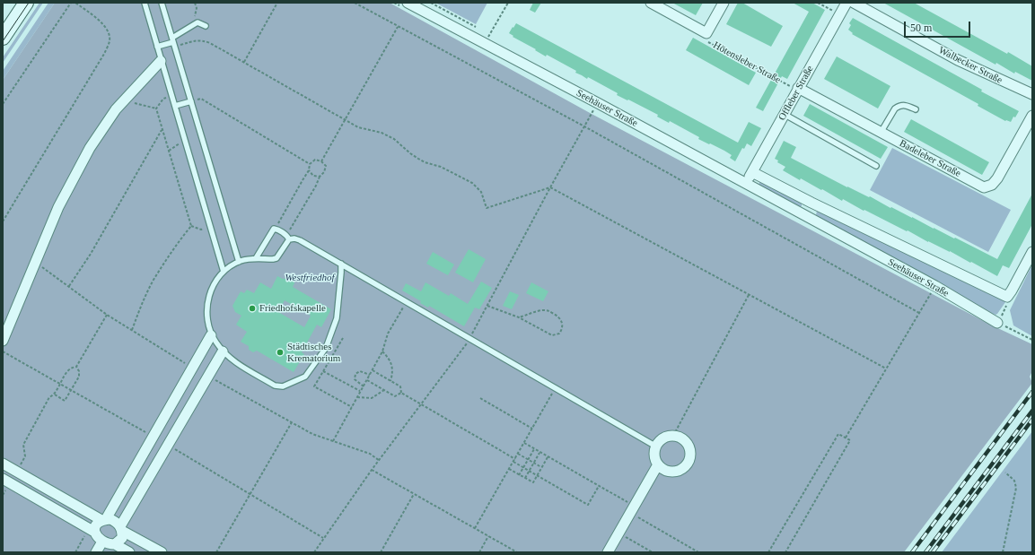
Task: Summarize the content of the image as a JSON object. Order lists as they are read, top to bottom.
{
  "streets": {
    "street": [
      "Hötensleber Straße",
      "Walbecker Straße",
      "Offleber Straße",
      "Seehäuser Straße",
      "Badeleber Straße"
    ]
  },
  "crossings": [
    ["Hötensleber Straße", "Offleber Straße"],
    ["Hötensleber Straße", "Badeleber Straße"],
    ["Offleber Straße", "Seehäuser Straße"],
    ["Offleber Straße", "Badeleber Straße"]
  ],
  "parks": ["Westfriedhof"],
  "places": ["Friedhofskapelle", "Städtisches Krematorium"],
  "scale_bar": "50 m"
}
